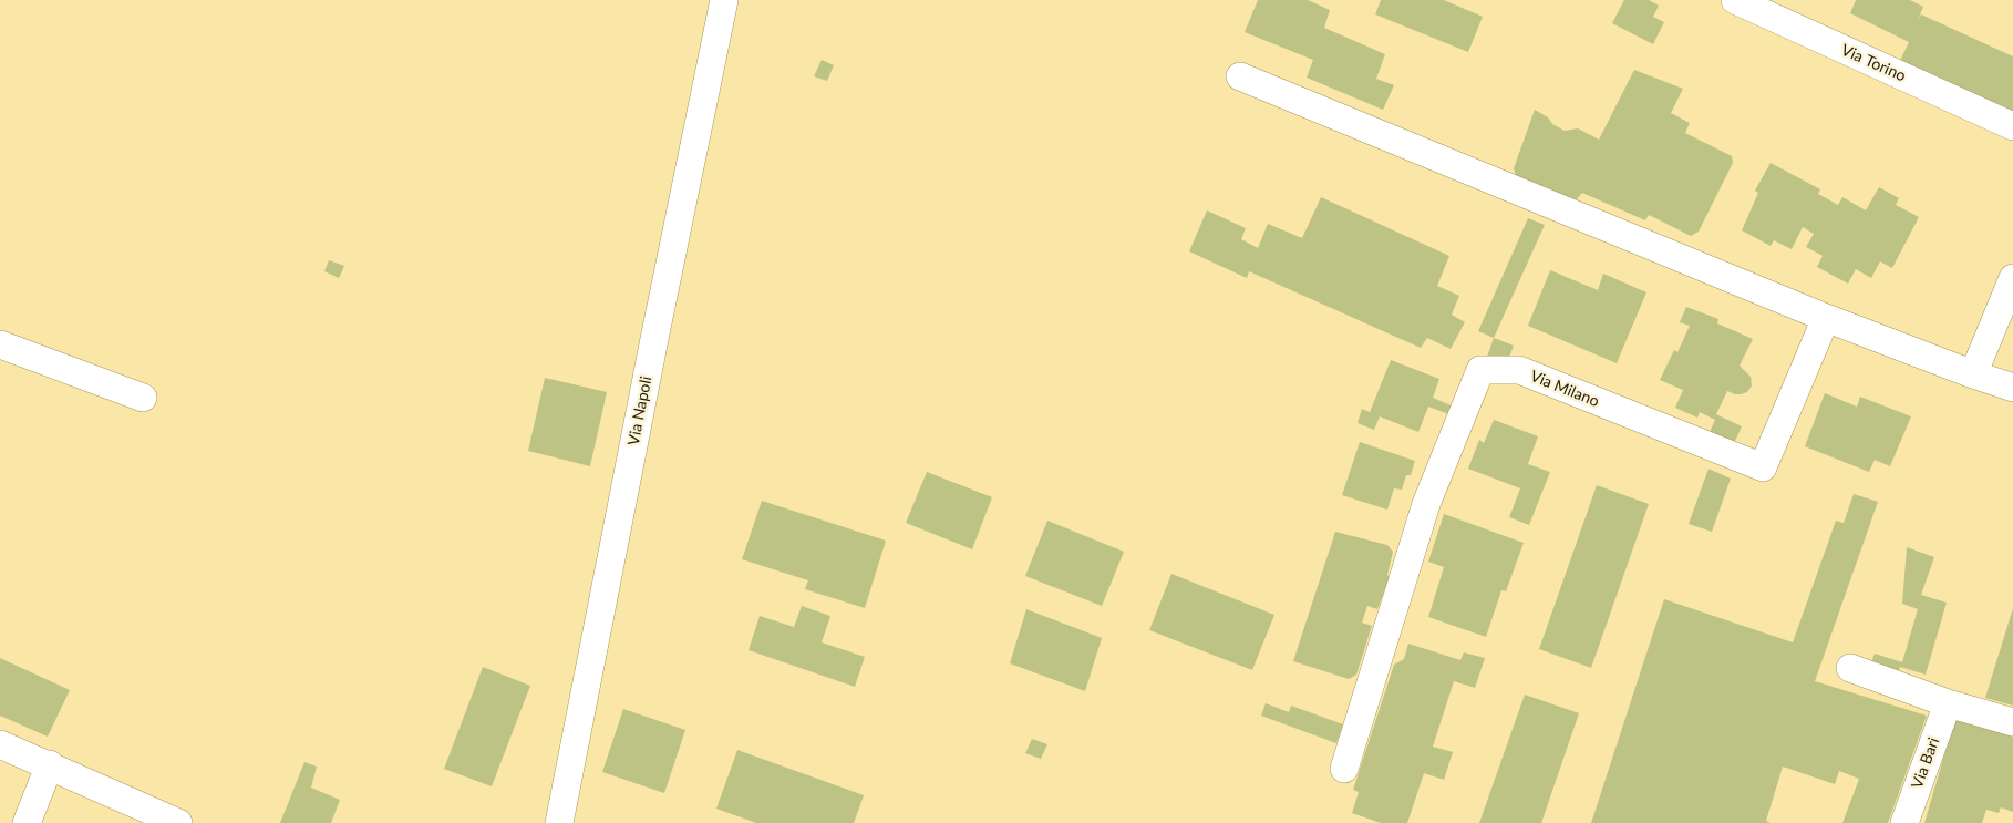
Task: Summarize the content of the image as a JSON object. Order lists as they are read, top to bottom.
{
  "streets": {
    "street": [
      "Via Torino",
      "Via Milano",
      "Via Napoli",
      "Via Bari"
    ]
  }
}
